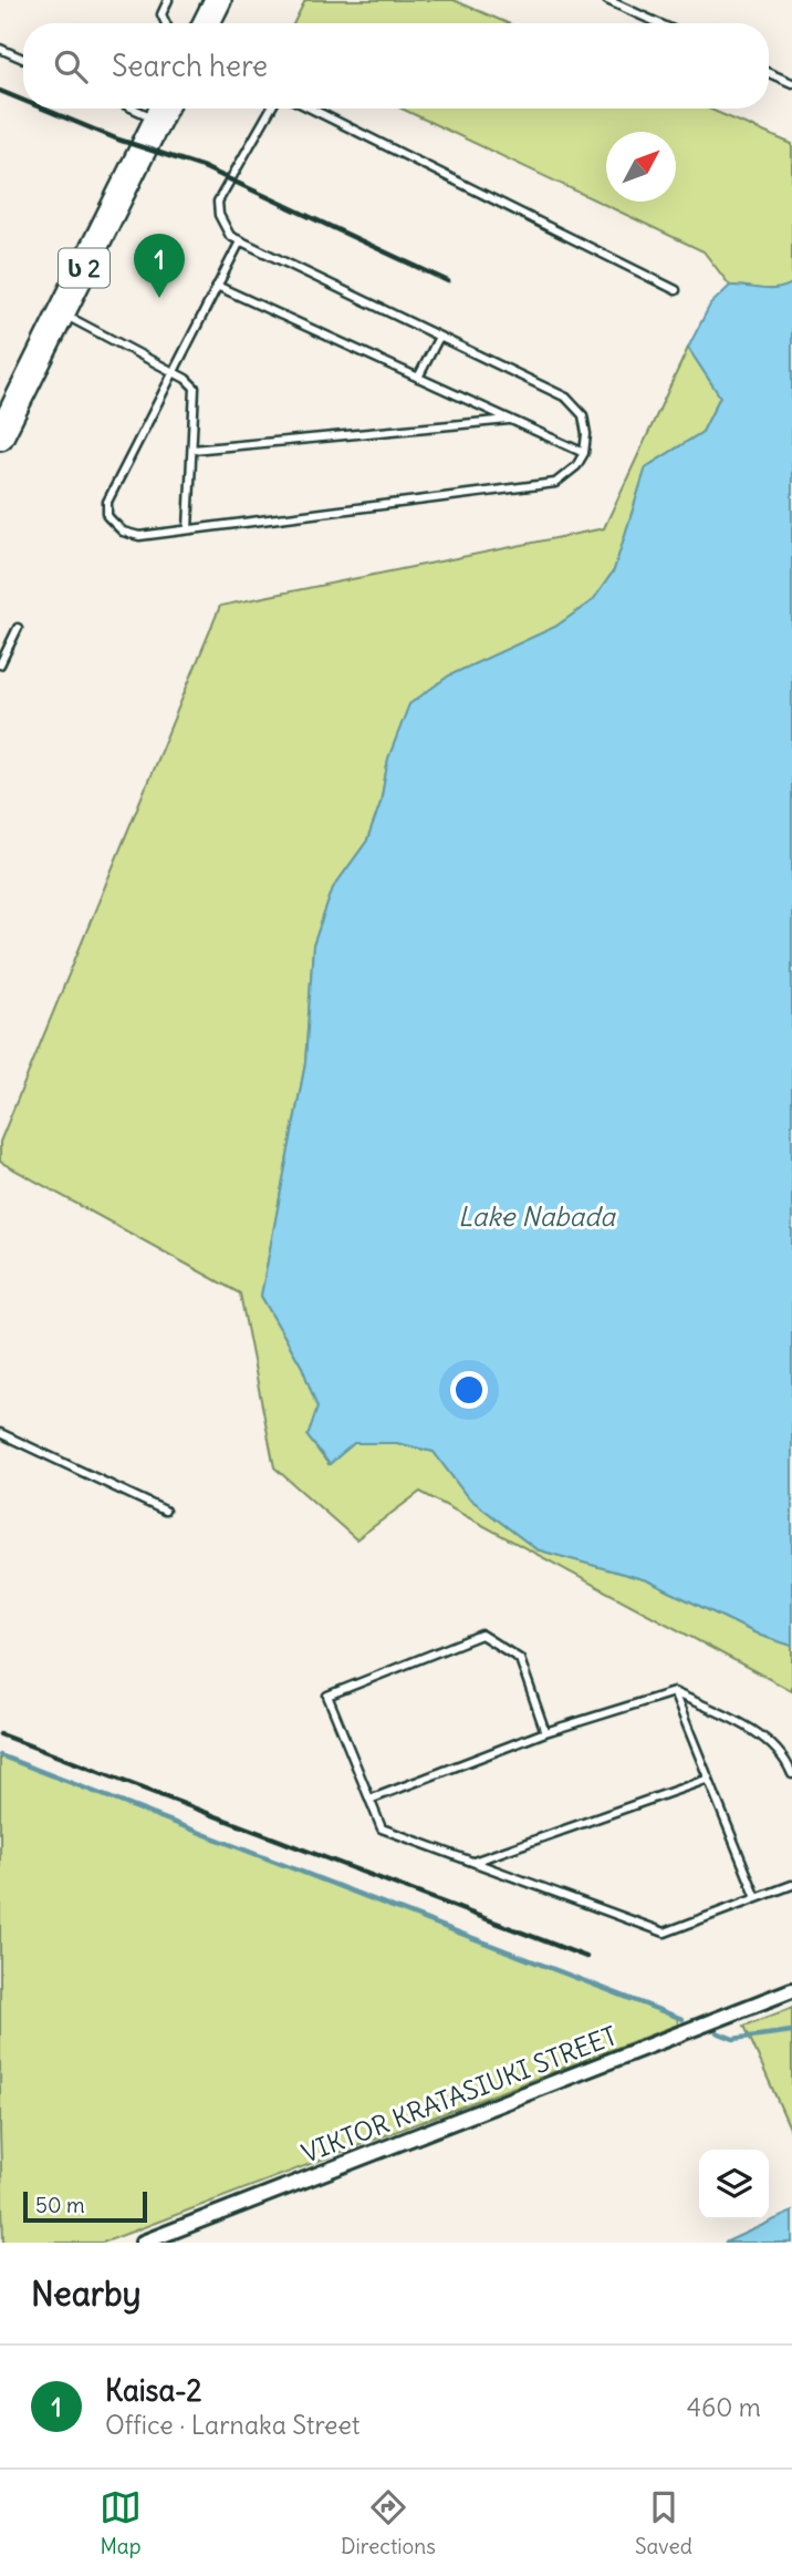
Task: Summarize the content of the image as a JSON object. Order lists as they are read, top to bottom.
{
  "streets": {
    "highway": ["ს 2"],
    "street": ["VIKTOR KRATASIUKI STREET"]
  },
  "water": ["Lake Nabada"],
  "scale_bar": "50 m",
  "north": "top right",
  "page": {
    "search": "Search here",
    "pins": "1",
    "scale": "50 m",
    "heading": "Nearby",
    "list": [
      {
        "mark": "1",
        "name": "Kaisa-2",
        "note": "Office · Larnaka Street",
        "value": "460 m"
      }
    ],
    "nav": ["Map", "Directions", "Saved"]
  }
}
